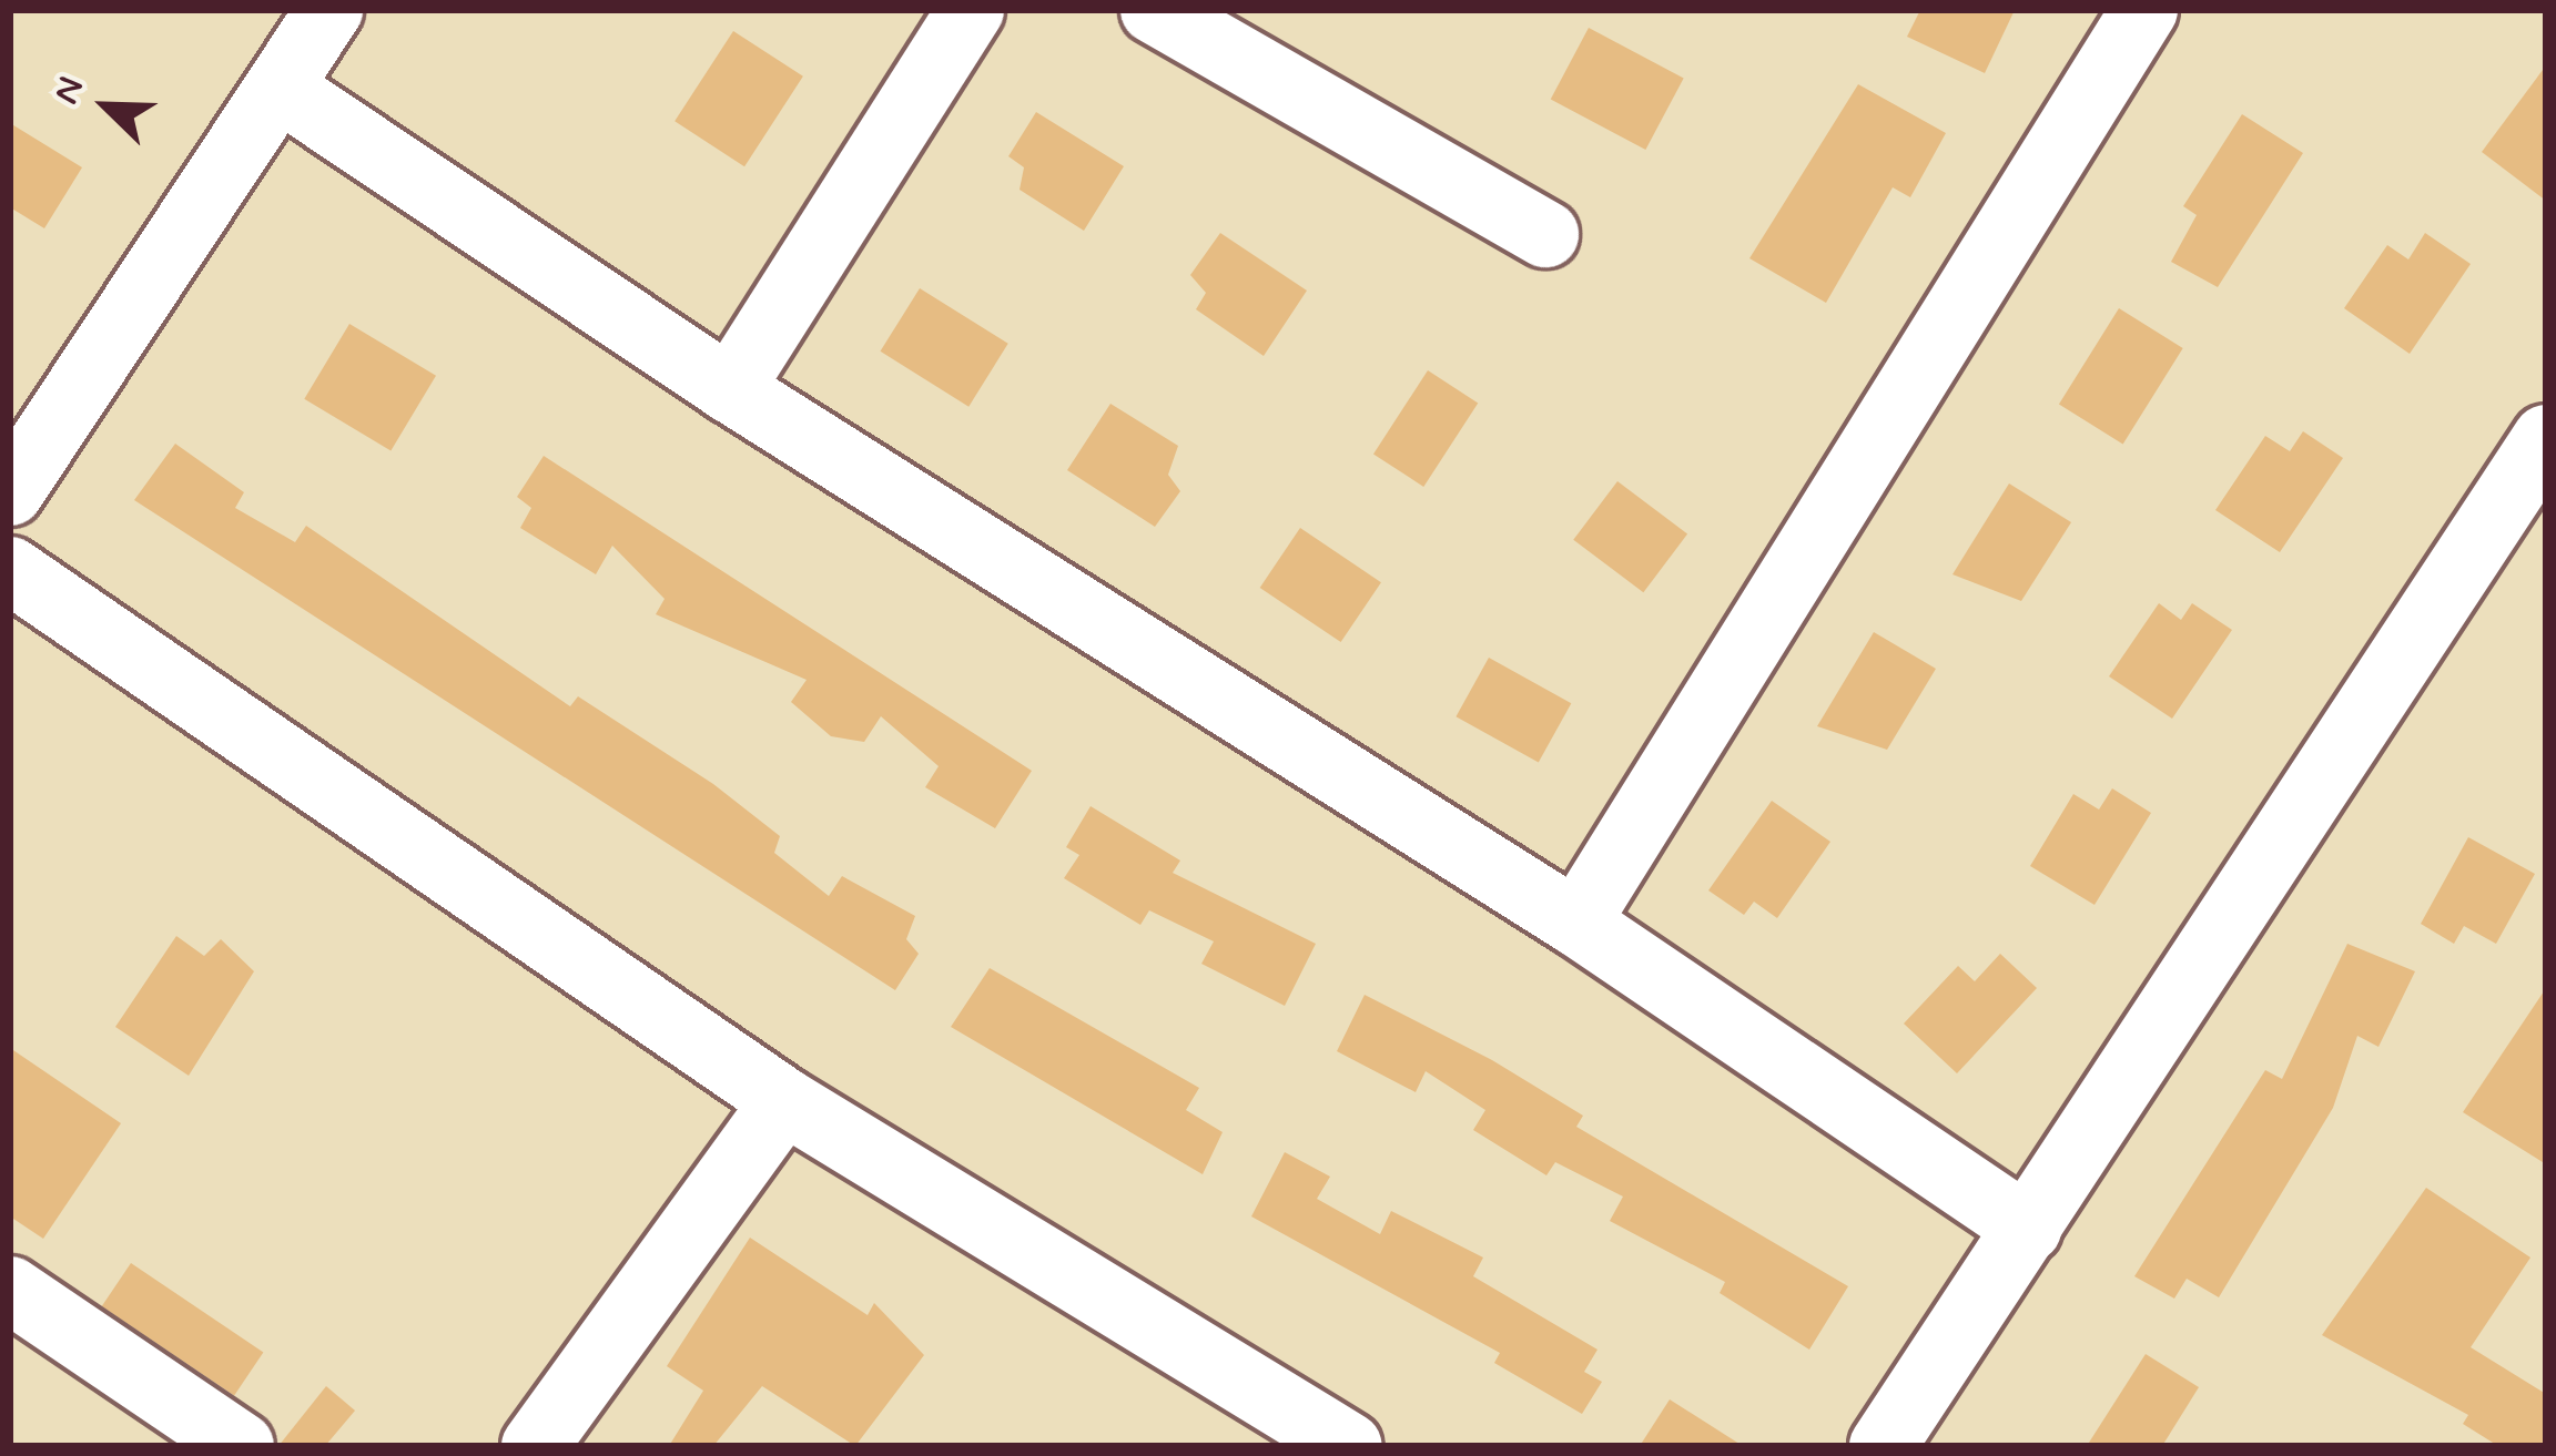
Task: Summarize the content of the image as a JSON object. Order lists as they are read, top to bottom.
{
  "north": "top left"
}
